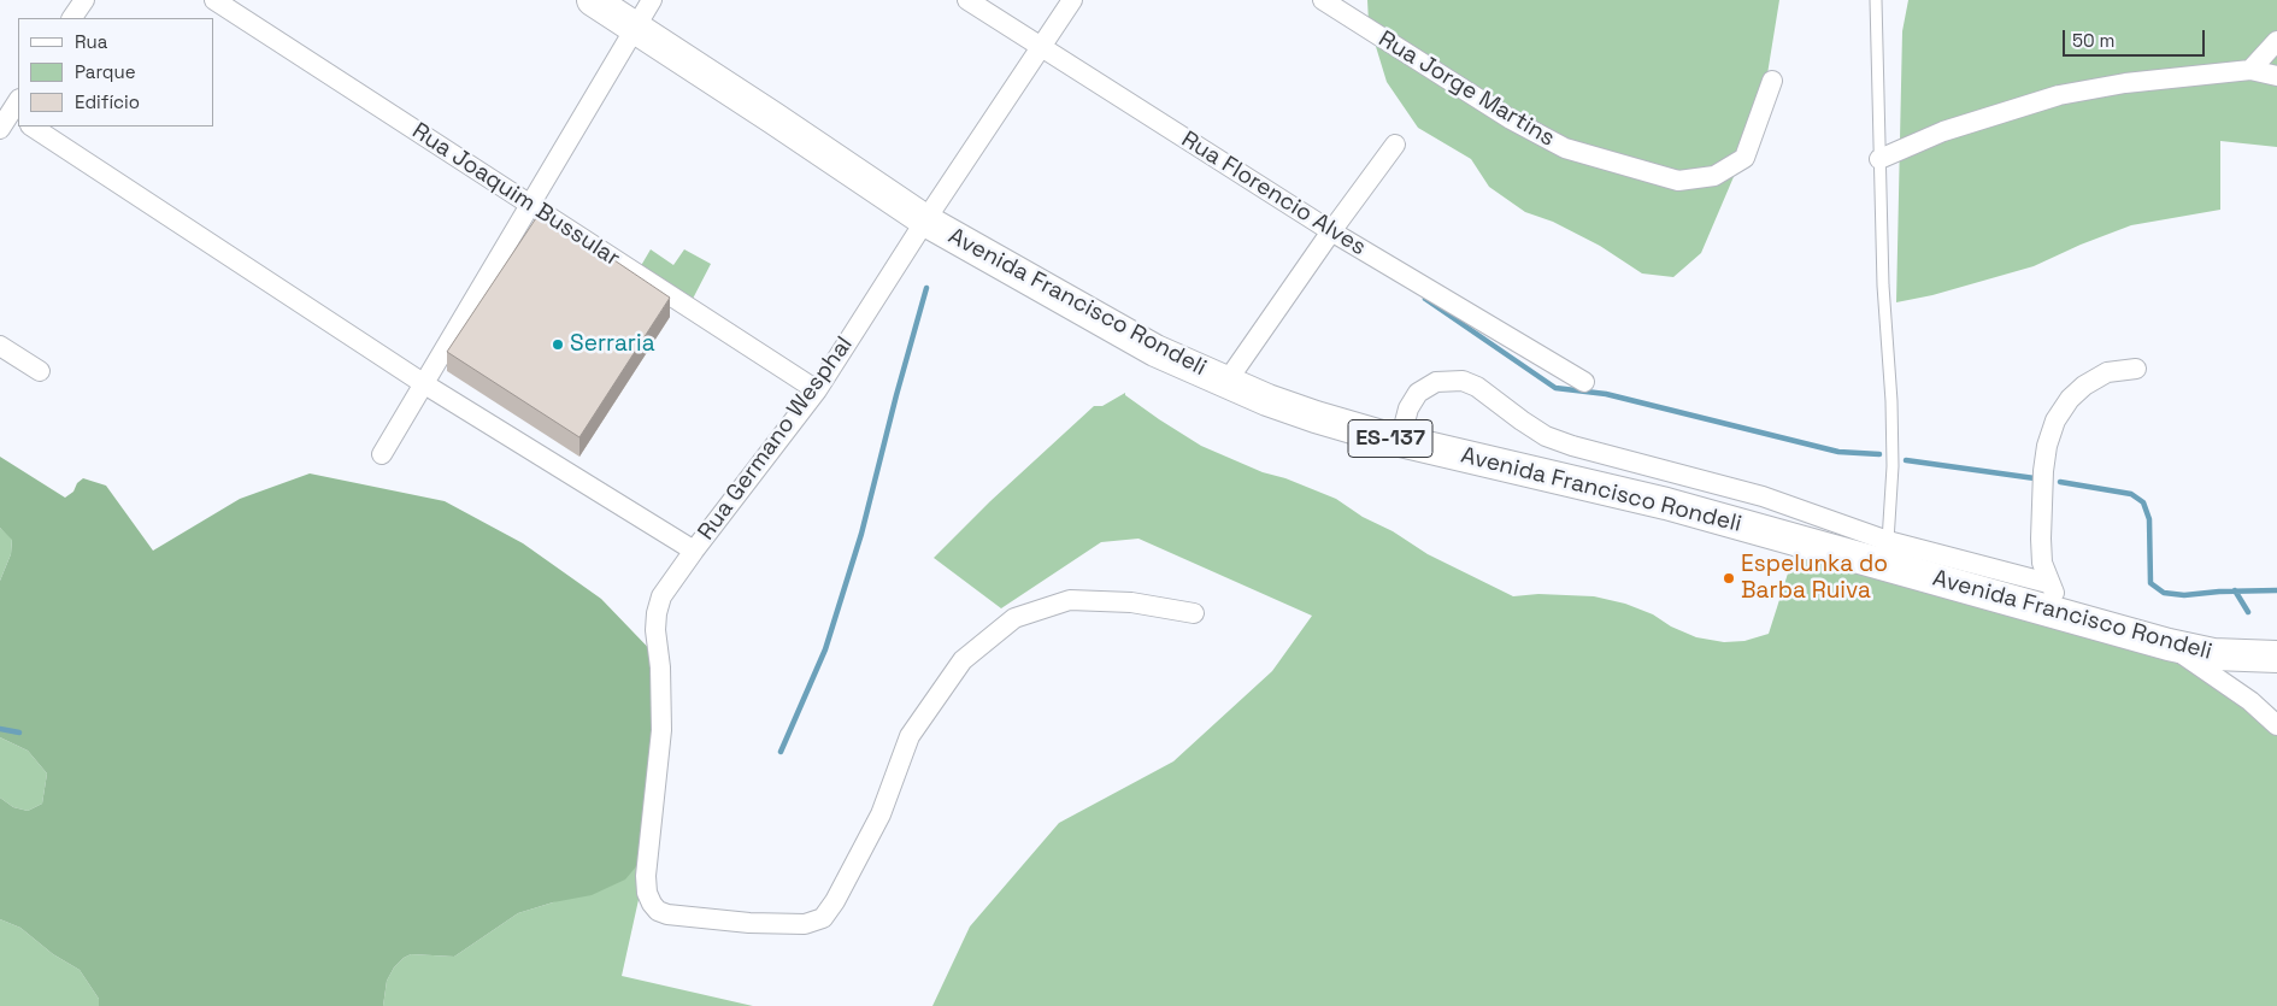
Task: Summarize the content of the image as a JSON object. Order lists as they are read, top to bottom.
{
  "streets": {
    "main road": ["Avenida Francisco Rondeli", "ES-137"],
    "street": [
      "Rua Jorge Martins",
      "Rua Florencio Alves",
      "Rua Joaquim Bussular",
      "Rua Germano Wesphal"
    ]
  },
  "crossings": [
    ["Rua Florencio Alves", "Rua Germano Wesphal"],
    ["Rua Joaquim Bussular", "Rua Germano Wesphal"],
    ["Avenida Francisco Rondeli", "Rua Germano Wesphal"]
  ],
  "places": ["Serraria", "Espelunka do Barba Ruiva"],
  "legend": ["Rua", "Parque", "Edifício"],
  "scale_bar": "50 m"
}
